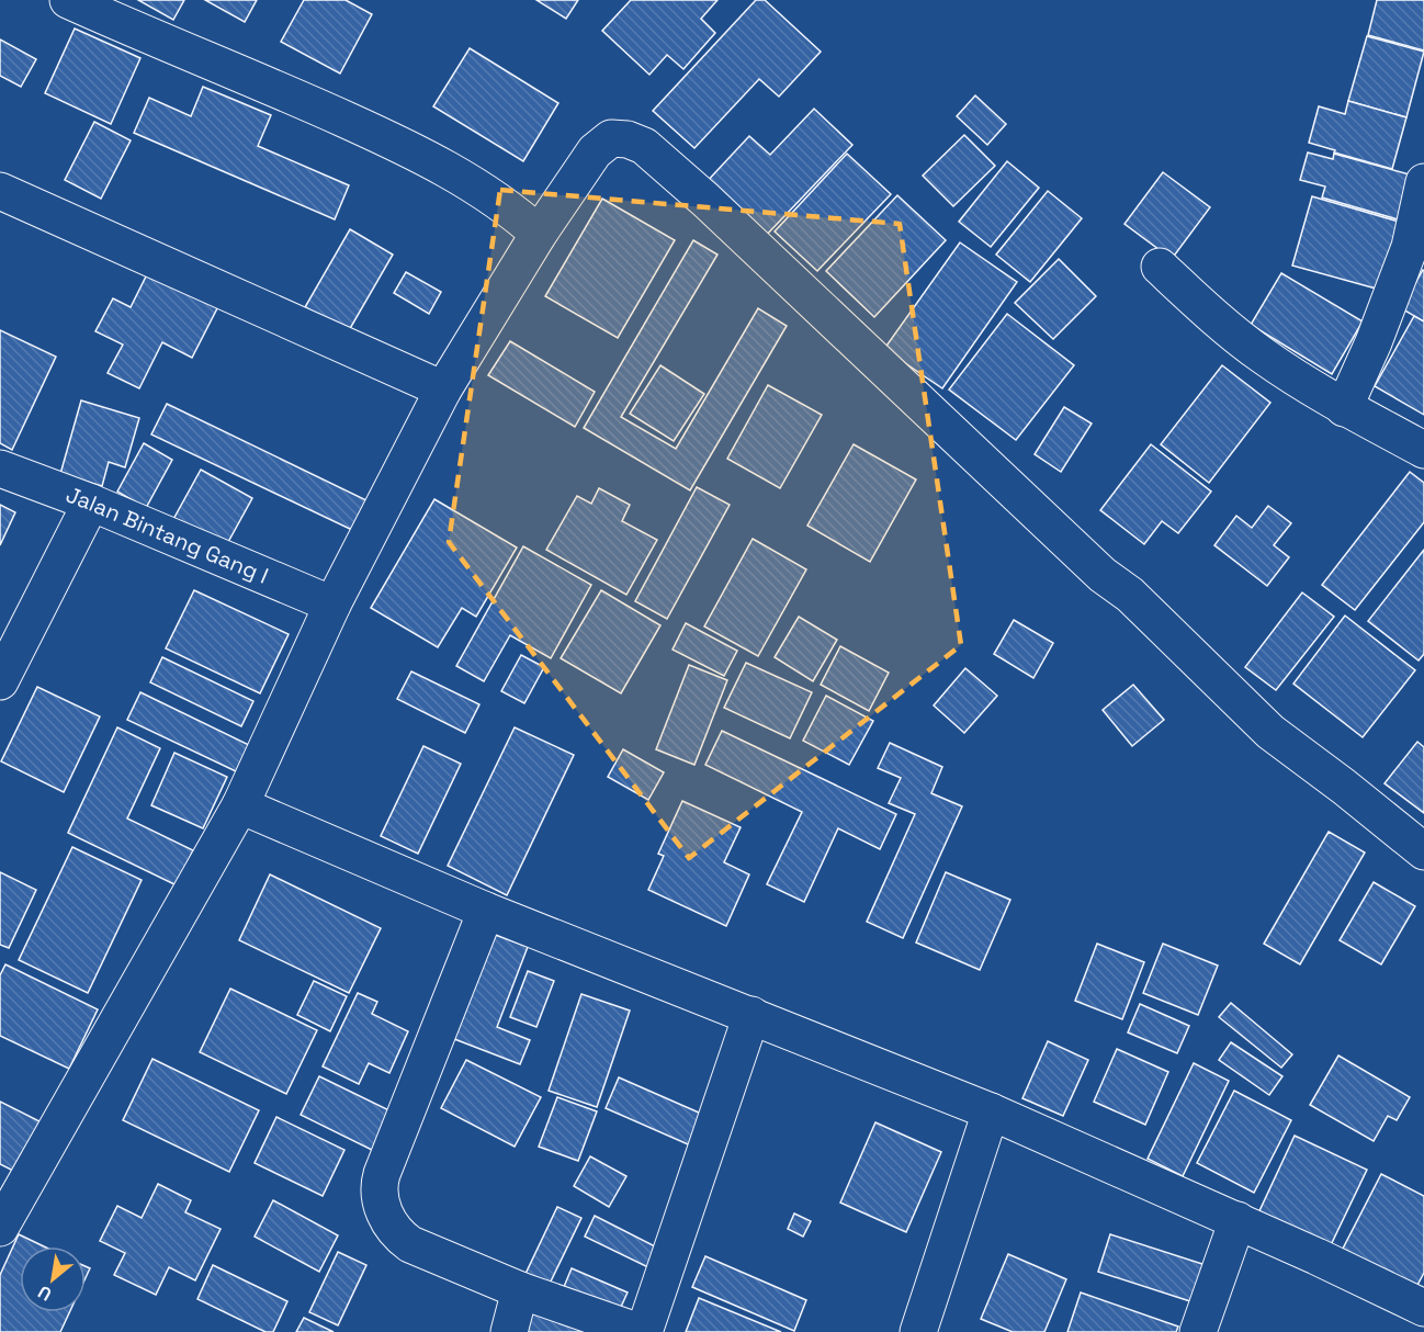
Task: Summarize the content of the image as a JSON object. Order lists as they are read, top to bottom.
{
  "streets": {
    "street": ["Jalan Bintang Gang I"]
  },
  "north": "bottom left"
}
